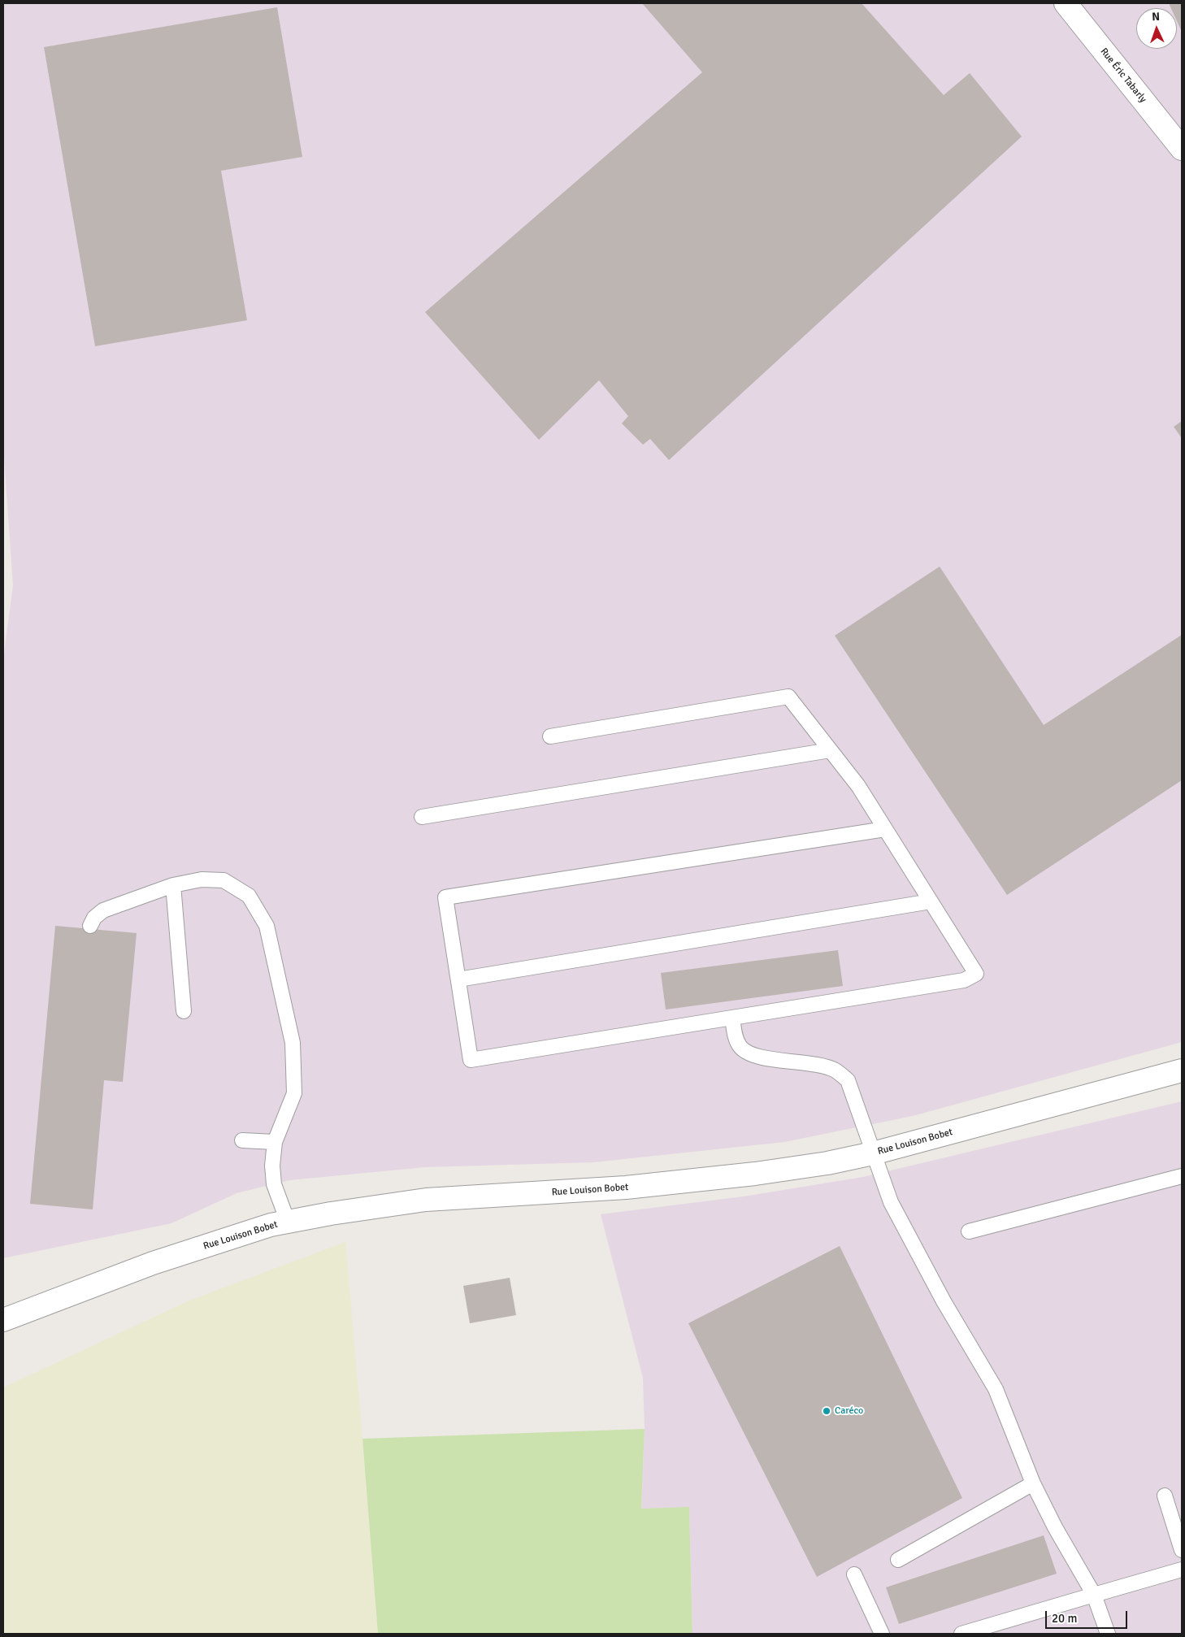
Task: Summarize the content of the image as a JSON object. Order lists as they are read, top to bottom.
{
  "streets": {
    "street": ["Rue Éric Tabarly", "Rue Louison Bobet"]
  },
  "places": ["Caréco"],
  "scale_bar": "20 m",
  "north": "top"
}
